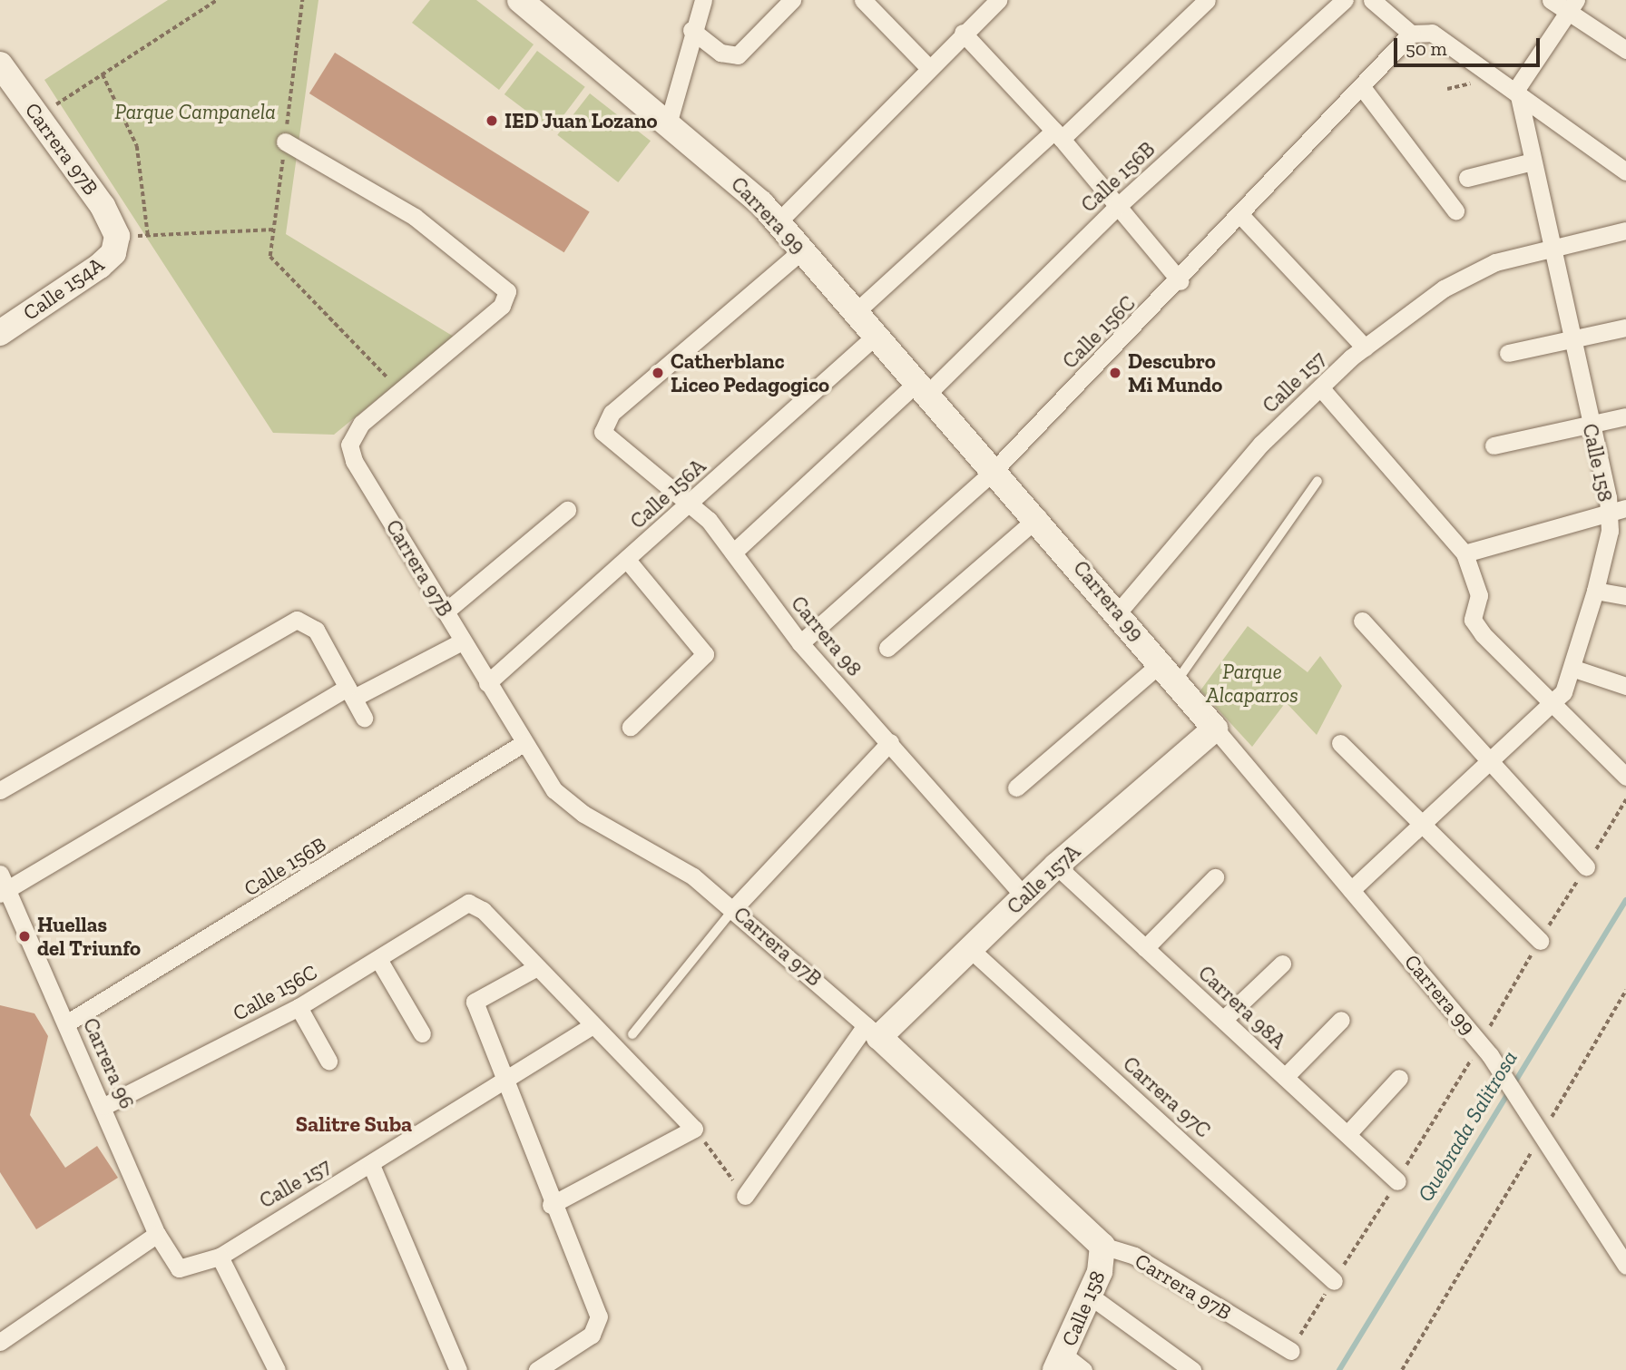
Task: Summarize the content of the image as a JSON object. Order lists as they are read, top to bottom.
{
  "streets": {
    "street": [
      "Carrera 97B",
      "Calle 156B",
      "Carrera 99",
      "Calle 154A",
      "Calle 156C",
      "Calle 157",
      "Calle 158",
      "Calle 156A",
      "Carrera 98",
      "Calle 157A",
      "Carrera 98A",
      "Carrera 96",
      "Carrera 97C"
    ]
  },
  "crossings": [
    ["Carrera 97B", "Calle 156B"],
    ["Carrera 97B", "Calle 154A"],
    ["Carrera 97B", "Calle 158"],
    ["Carrera 97B", "Calle 156A"],
    ["Carrera 97B", "Calle 157A"],
    ["Calle 156B", "Carrera 99"],
    ["Calle 156B", "Carrera 98"],
    ["Calle 156B", "Carrera 96"],
    ["Carrera 99", "Calle 156C"],
    ["Carrera 99", "Calle 157"],
    ["Carrera 99", "Calle 158"],
    ["Carrera 99", "Calle 156A"],
    ["Carrera 99", "Carrera 98"],
    ["Carrera 99", "Calle 157A"],
    ["Calle 156C", "Carrera 98"],
    ["Calle 156C", "Carrera 96"],
    ["Calle 157", "Calle 158"],
    ["Calle 157", "Carrera 96"],
    ["Calle 156A", "Carrera 98"],
    ["Carrera 98", "Calle 157A"],
    ["Calle 157A", "Carrera 98A"],
    ["Calle 157A", "Carrera 97C"]
  ],
  "districts": ["Salitre Suba"],
  "water": ["Quebrada Salitrosa"],
  "parks": ["Parque Campanela", "Parque Alcaparros"],
  "places": [
    "IED Juan Lozano",
    "Catherblanc Liceo Pedagogico",
    "Descubro Mi Mundo",
    "Huellas del Triunfo"
  ],
  "scale_bar": "50 m"
}
